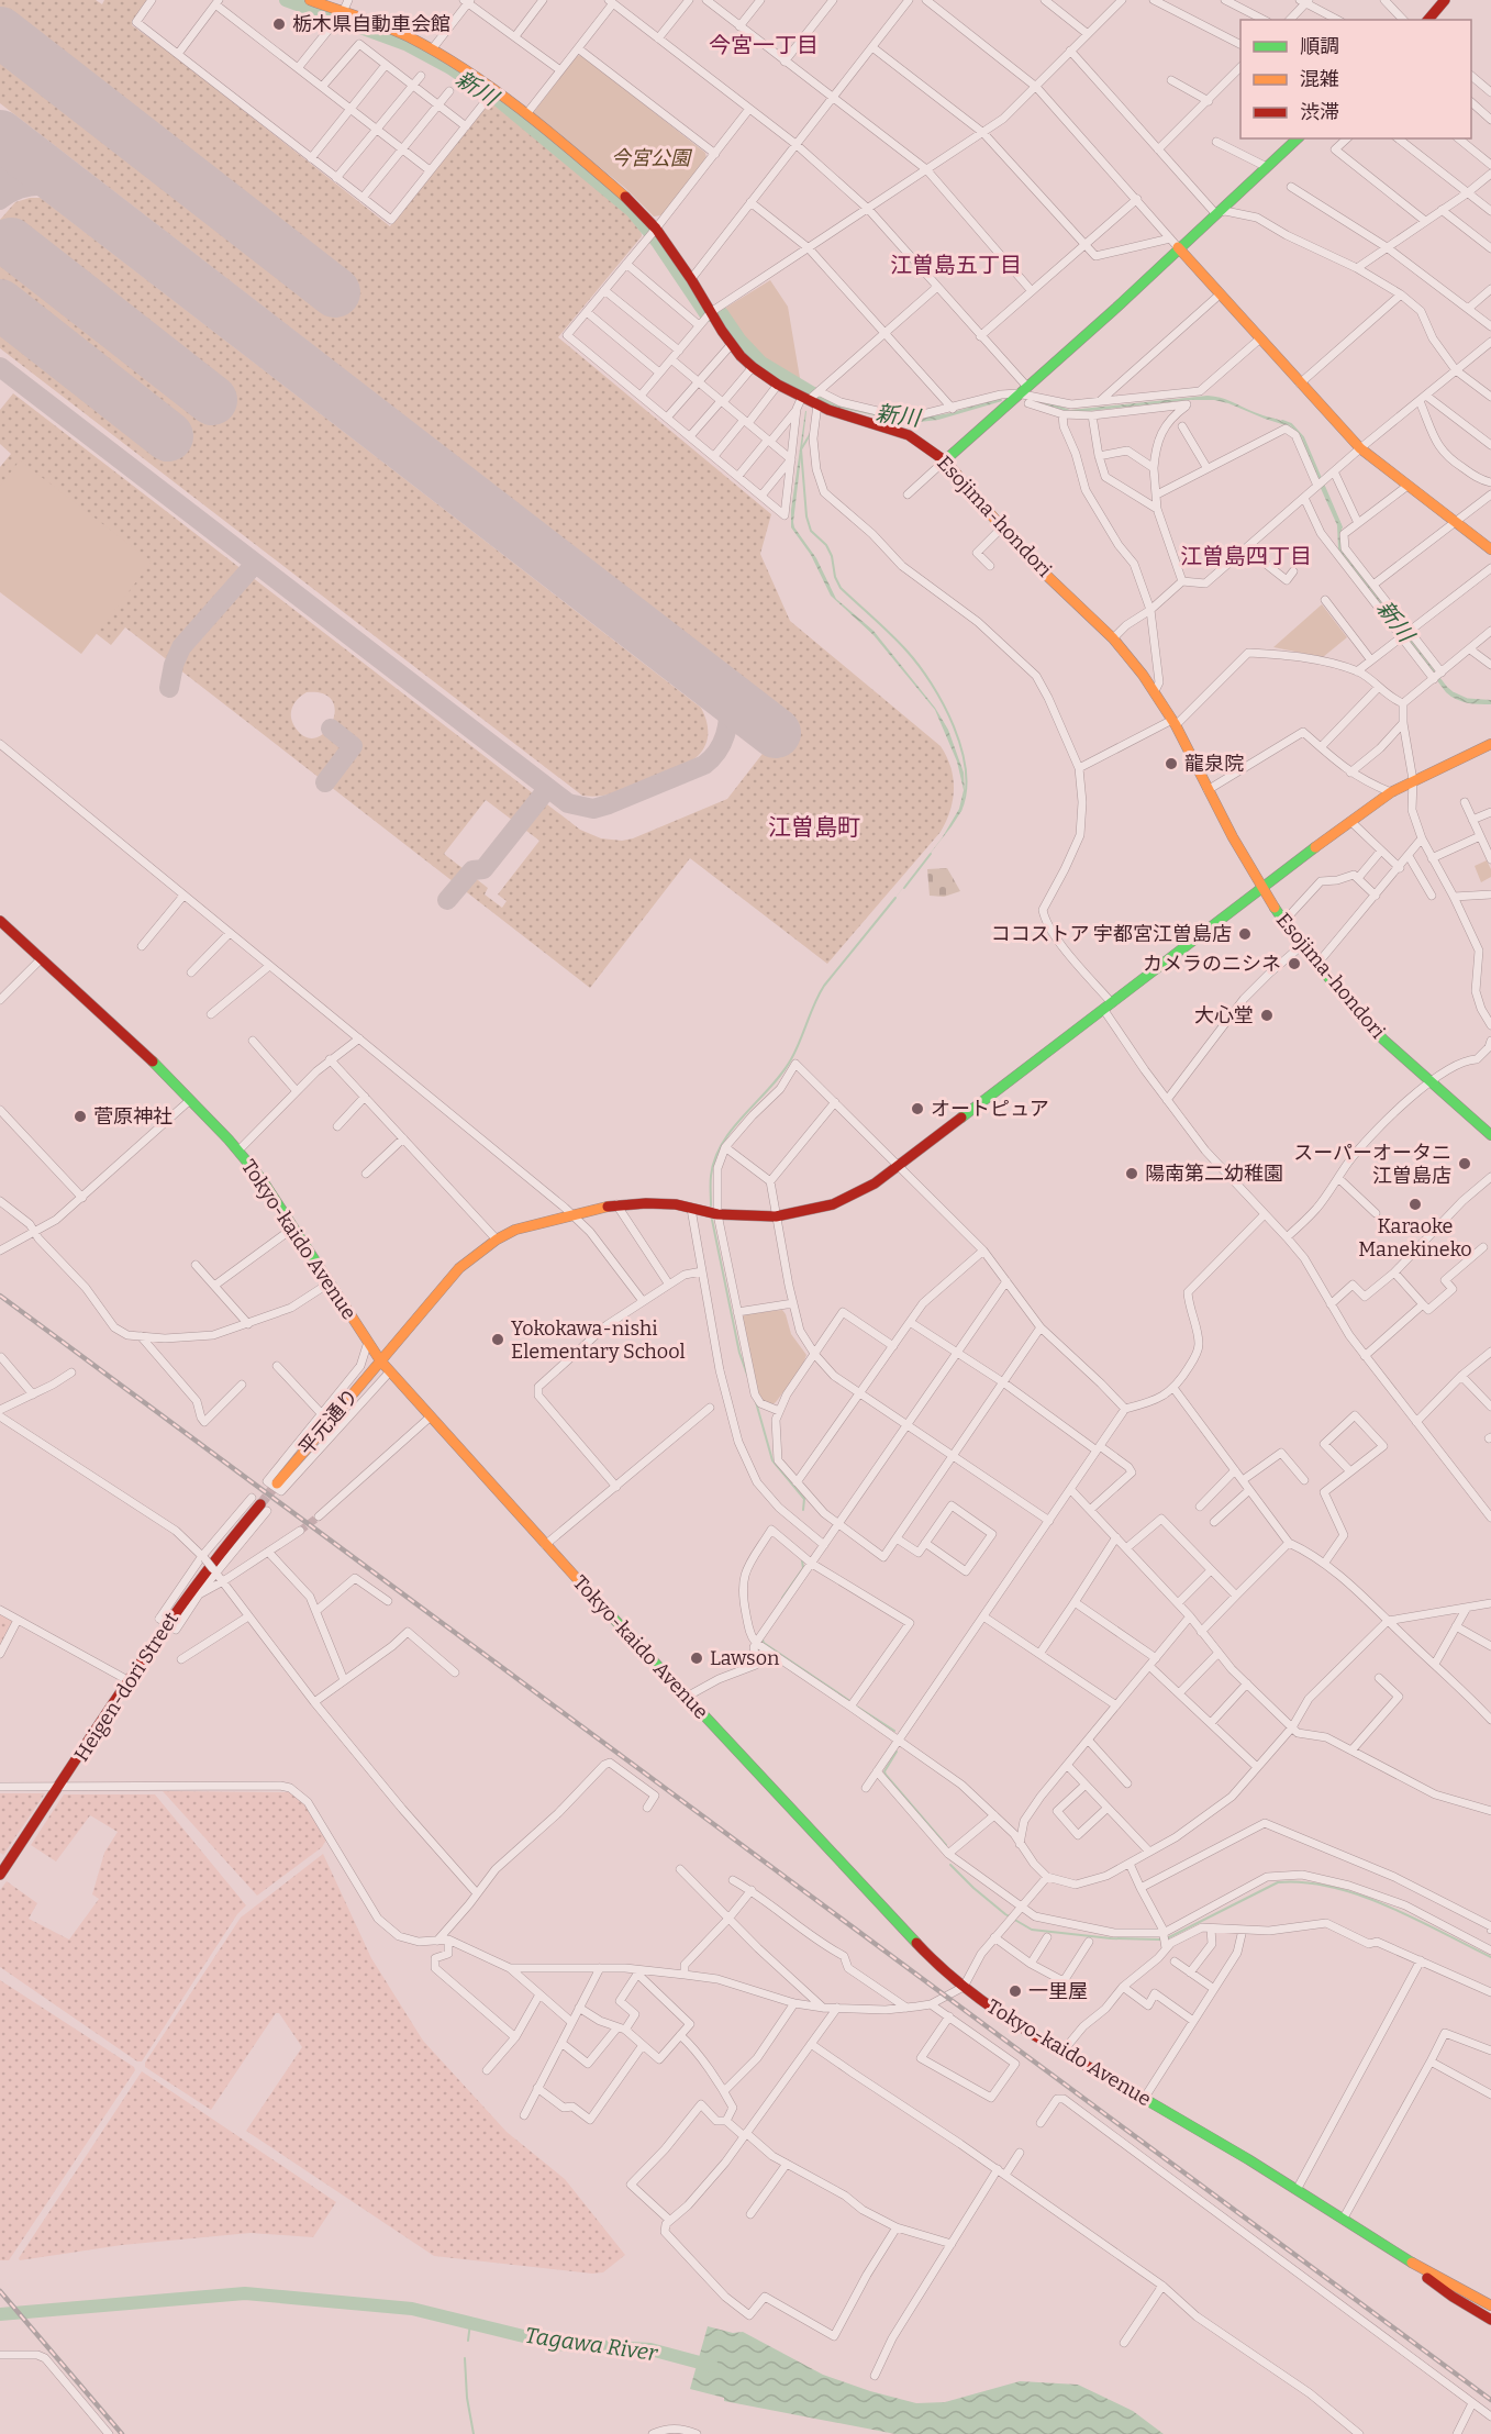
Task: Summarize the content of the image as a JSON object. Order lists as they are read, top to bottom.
{
  "streets": {
    "main road": [
      "Esojima-hondori",
      "Tokyo-kaido Avenue",
      "平元通り",
      "Heigen-dori Street"
    ]
  },
  "crossings": [
    ["Esojima-hondori", "平元通り"],
    ["Tokyo-kaido Avenue", "平元通り"]
  ],
  "districts": [
    "今宮一丁目",
    "江曽島五丁目",
    "江曽島四丁目",
    "江曽島町"
  ],
  "water": ["新川", "Tagawa River"],
  "parks": ["今宮公園"],
  "places": [
    "栃木県自動車会館",
    "龍泉院",
    "ココストア 宇都宮江曽島店",
    "カメラのニシネ",
    "大心堂",
    "オートピュア",
    "菅原神社",
    "スーパーオータニ 江曽島店",
    "陽南第二幼稚園",
    "Karaoke Manekineko",
    "Yokokawa-nishi Elementary School",
    "Lawson",
    "一里屋"
  ],
  "legend": ["順調", "混雑", "渋滞"]
}
